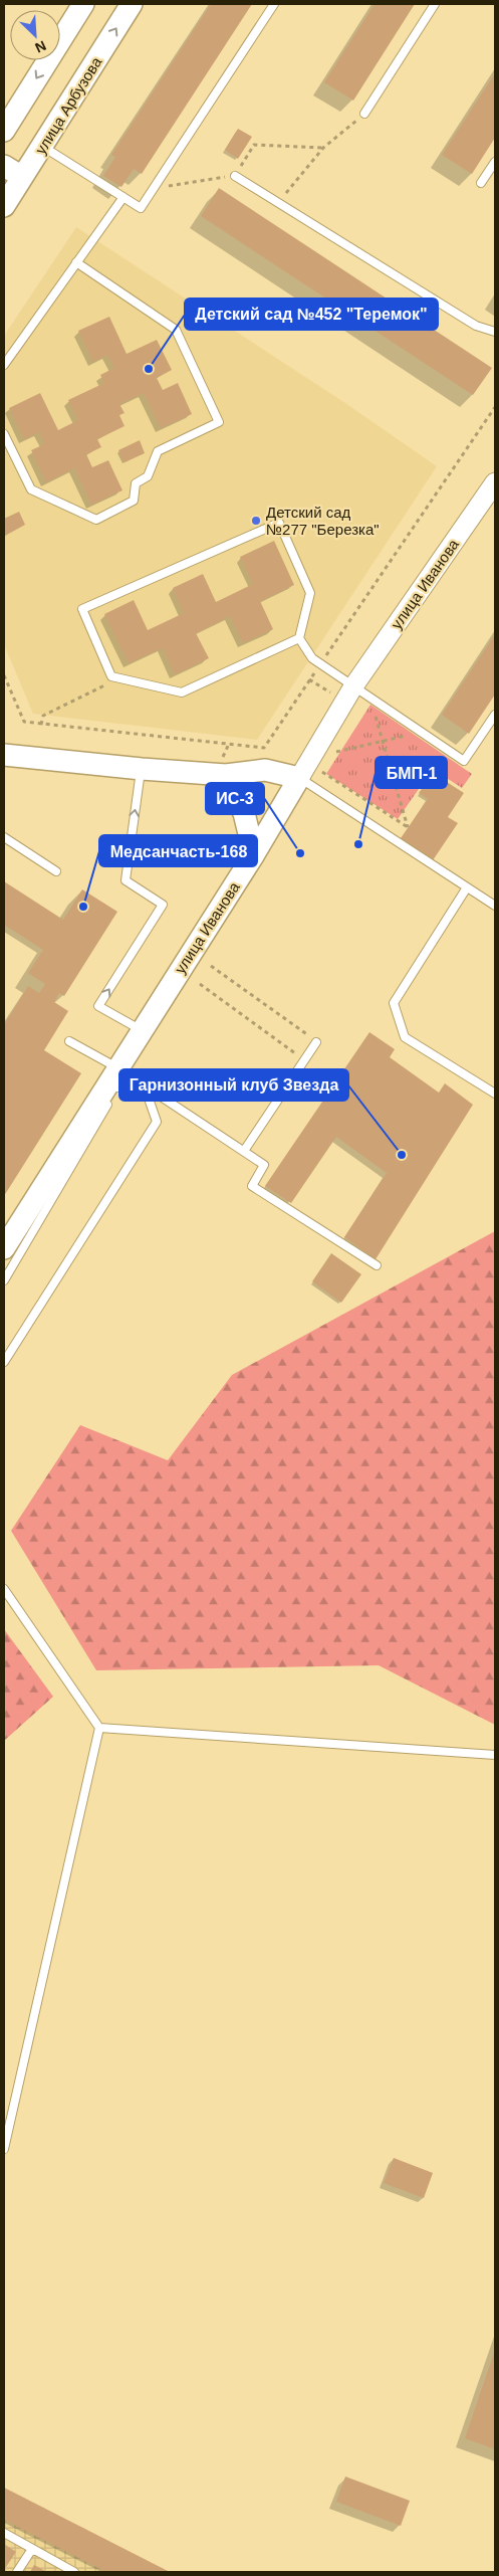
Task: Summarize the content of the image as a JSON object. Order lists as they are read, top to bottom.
{
  "streets": {
    "main road": ["улица Арбузова", "улица Иванова"]
  },
  "places": [
    "Детский сад №452 \"Теремок\"",
    "Детский сад №277 \"Березка\"",
    "БМП-1",
    "ИС-3",
    "Медсанчасть-168",
    "Гарнизонный клуб Звезда"
  ],
  "north": "bottom right"
}
